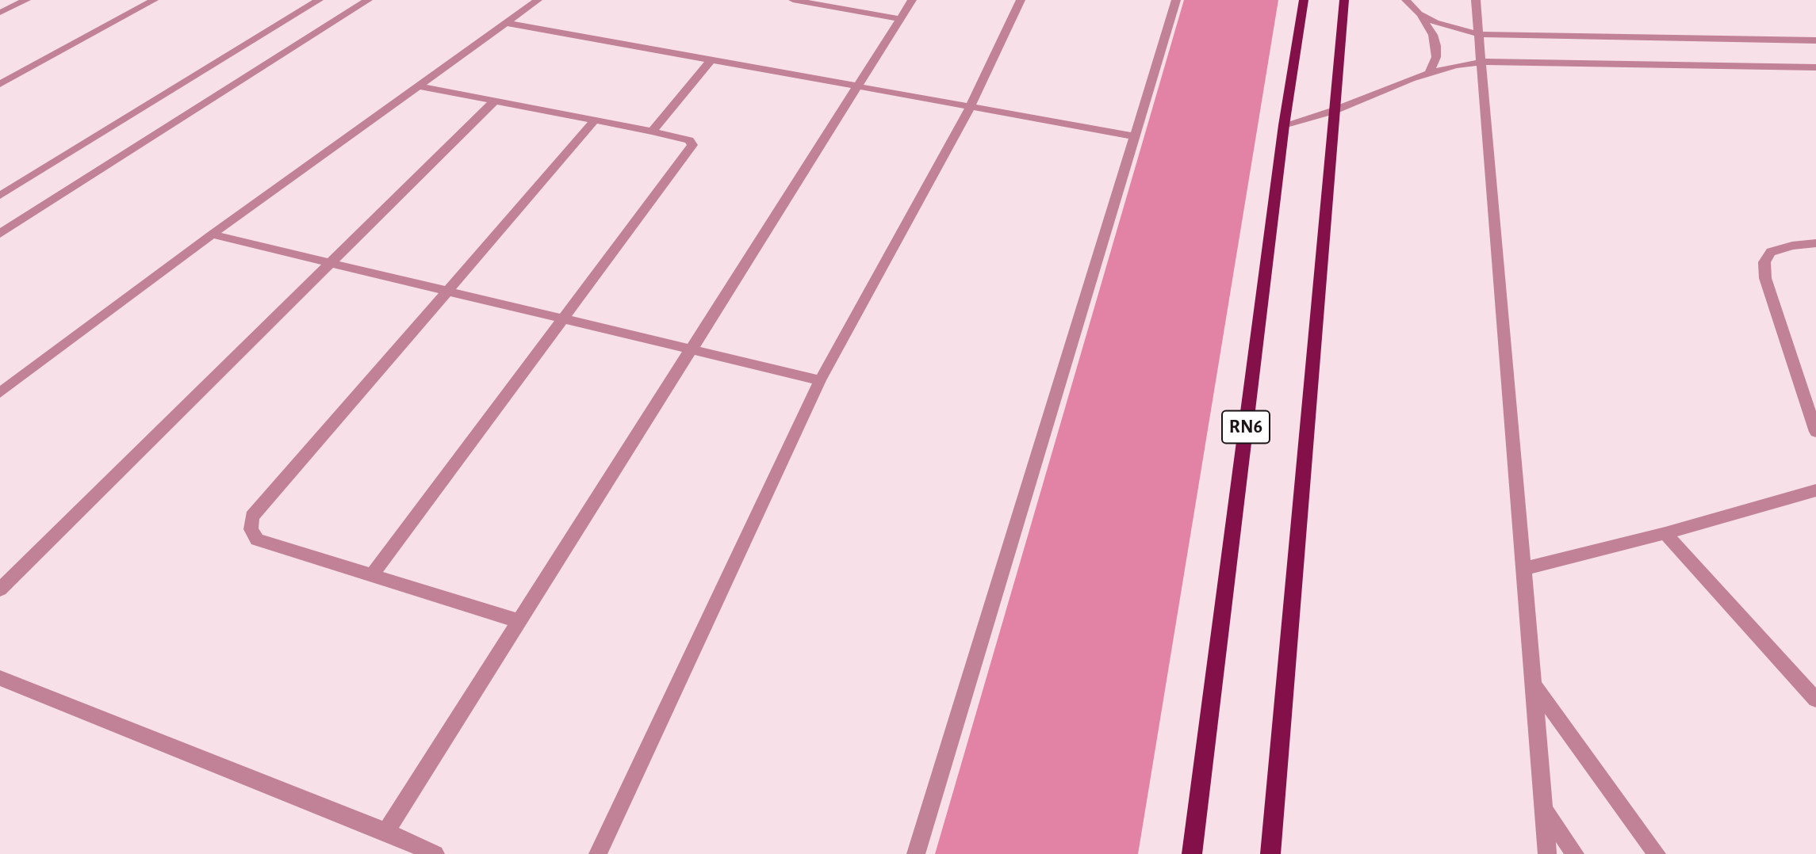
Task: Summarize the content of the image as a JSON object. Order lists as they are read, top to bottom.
{
  "streets": {
    "highway": ["RN6"]
  }
}
